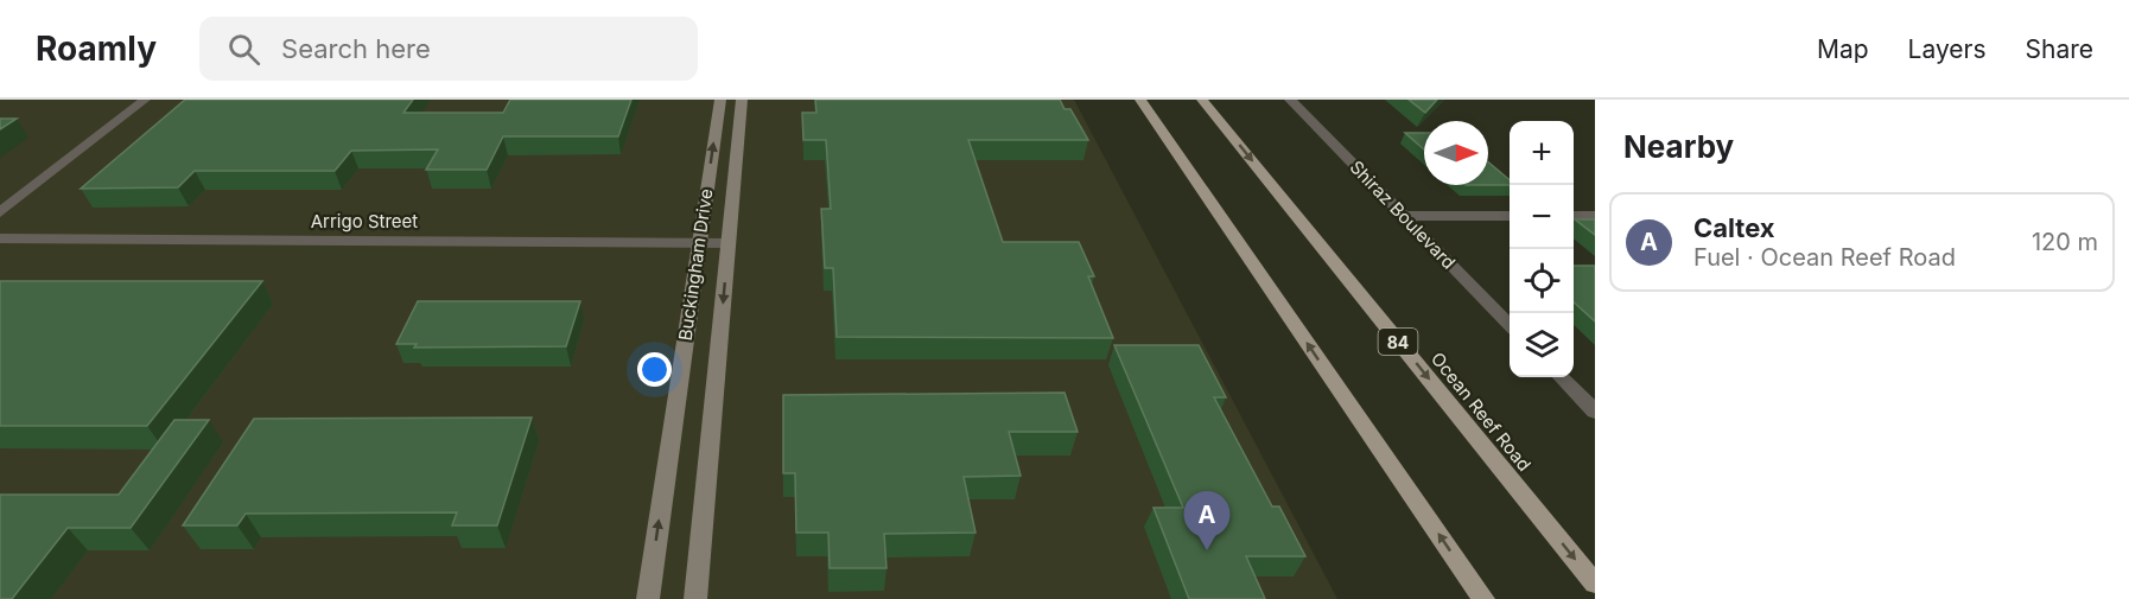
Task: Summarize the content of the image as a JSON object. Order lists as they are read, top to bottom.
{
  "streets": {
    "main road": ["84", "Ocean Reef Road"],
    "street": ["Shiraz Boulevard", "Arrigo Street", "Buckingham Drive"]
  },
  "crossings": [
    ["Arrigo Street", "Buckingham Drive"]
  ],
  "north": "right",
  "page": {
    "header": "Roamly",
    "search": "Search here",
    "nav": ["Map", "Layers", "Share"],
    "heading": "Nearby",
    "map_buttons": ["+", "−"],
    "list": [
      {
        "mark": "A",
        "name": "Caltex",
        "note": "Fuel · Ocean Reef Road",
        "value": "120 m"
      }
    ],
    "pins": "A"
  }
}
